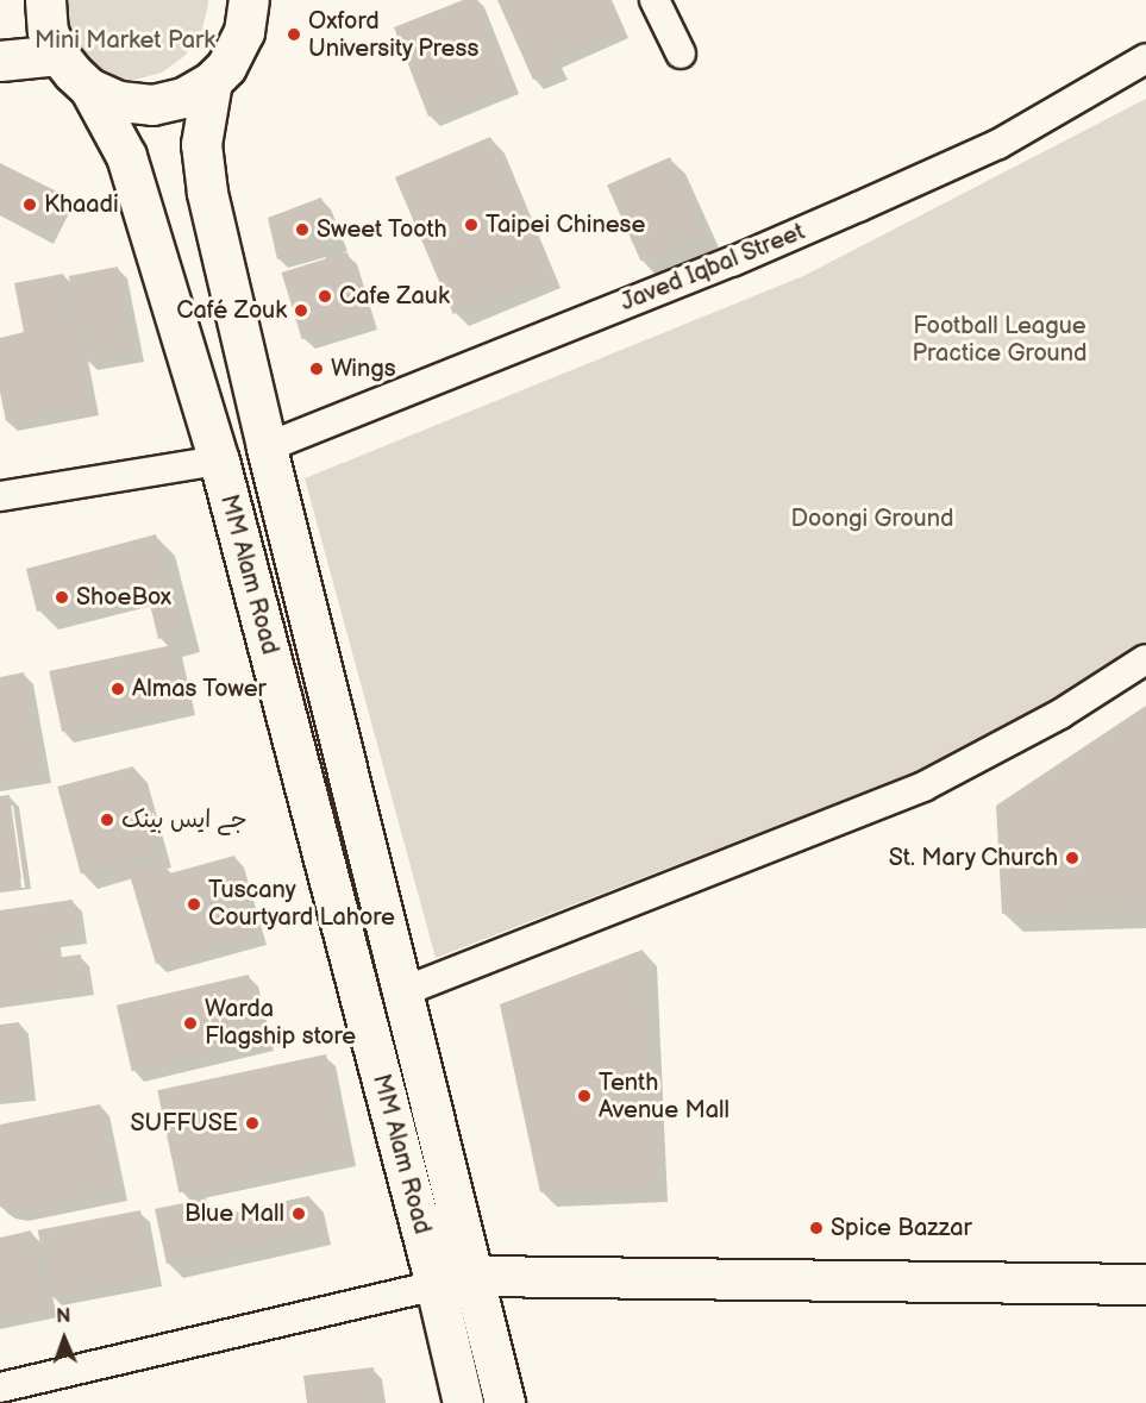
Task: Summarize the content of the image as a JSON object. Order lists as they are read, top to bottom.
{
  "streets": {
    "street": ["Javed Iqbal Street", "MM Alam Road"]
  },
  "crossings": [
    ["Javed Iqbal Street", "MM Alam Road"]
  ],
  "parks": ["Mini Market Park", "Football League Practice Ground", "Doongi Ground"],
  "places": [
    "Oxford University Press",
    "Khaadi",
    "Taipei Chinese",
    "Sweet Tooth",
    "Cafe Zauk",
    "Café Zouk",
    "Wings",
    "ShoeBox",
    "Almas Tower",
    "جے ایس بینک",
    "St. Mary Church",
    "Tuscany Courtyard Lahore",
    "Warda Flagship store",
    "Tenth Avenue Mall",
    "SUFFUSE",
    "Blue Mall",
    "Spice Bazzar"
  ],
  "north": "top"
}
